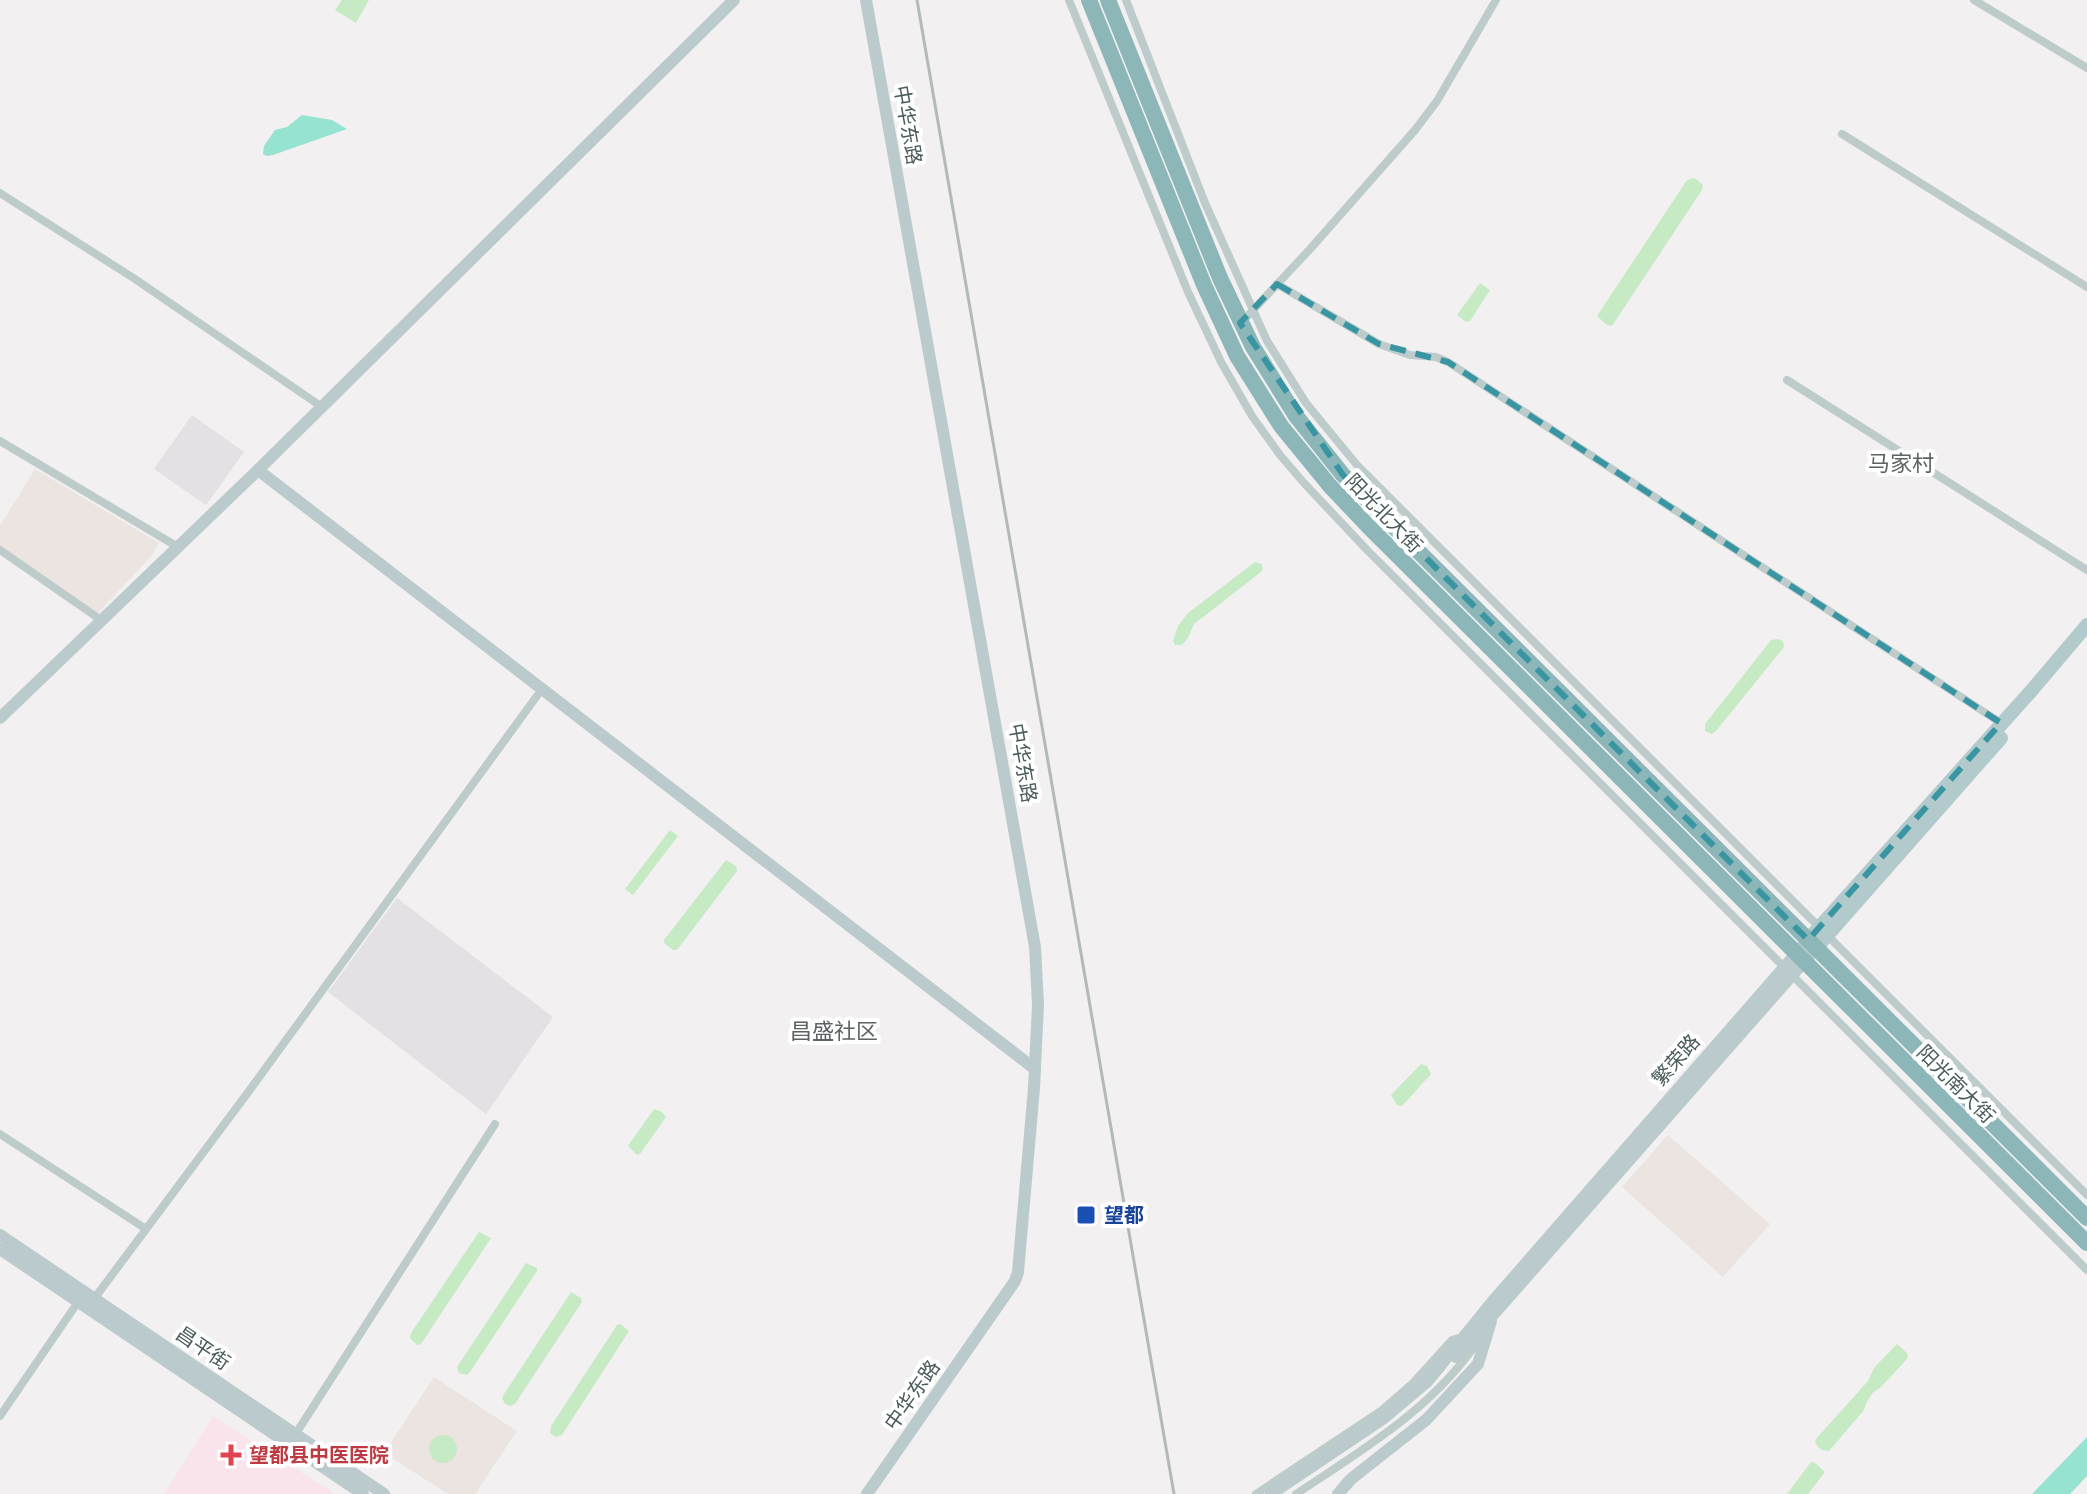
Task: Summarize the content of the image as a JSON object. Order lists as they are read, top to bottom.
{
  "streets": {
    "highway": ["阳光北大街", "阳光南大街"],
    "main road": ["繁荣路"],
    "street": ["中华东路", "昌平街"]
  },
  "crossings": [
    ["阳光北大街", "繁荣路"],
    ["阳光北大街", "阳光南大街"],
    ["繁荣路", "阳光南大街"]
  ],
  "districts": ["马家村", "昌盛社区"],
  "places": {
    "transit": ["望都"],
    "health": ["望都县中医医院"]
  }
}
